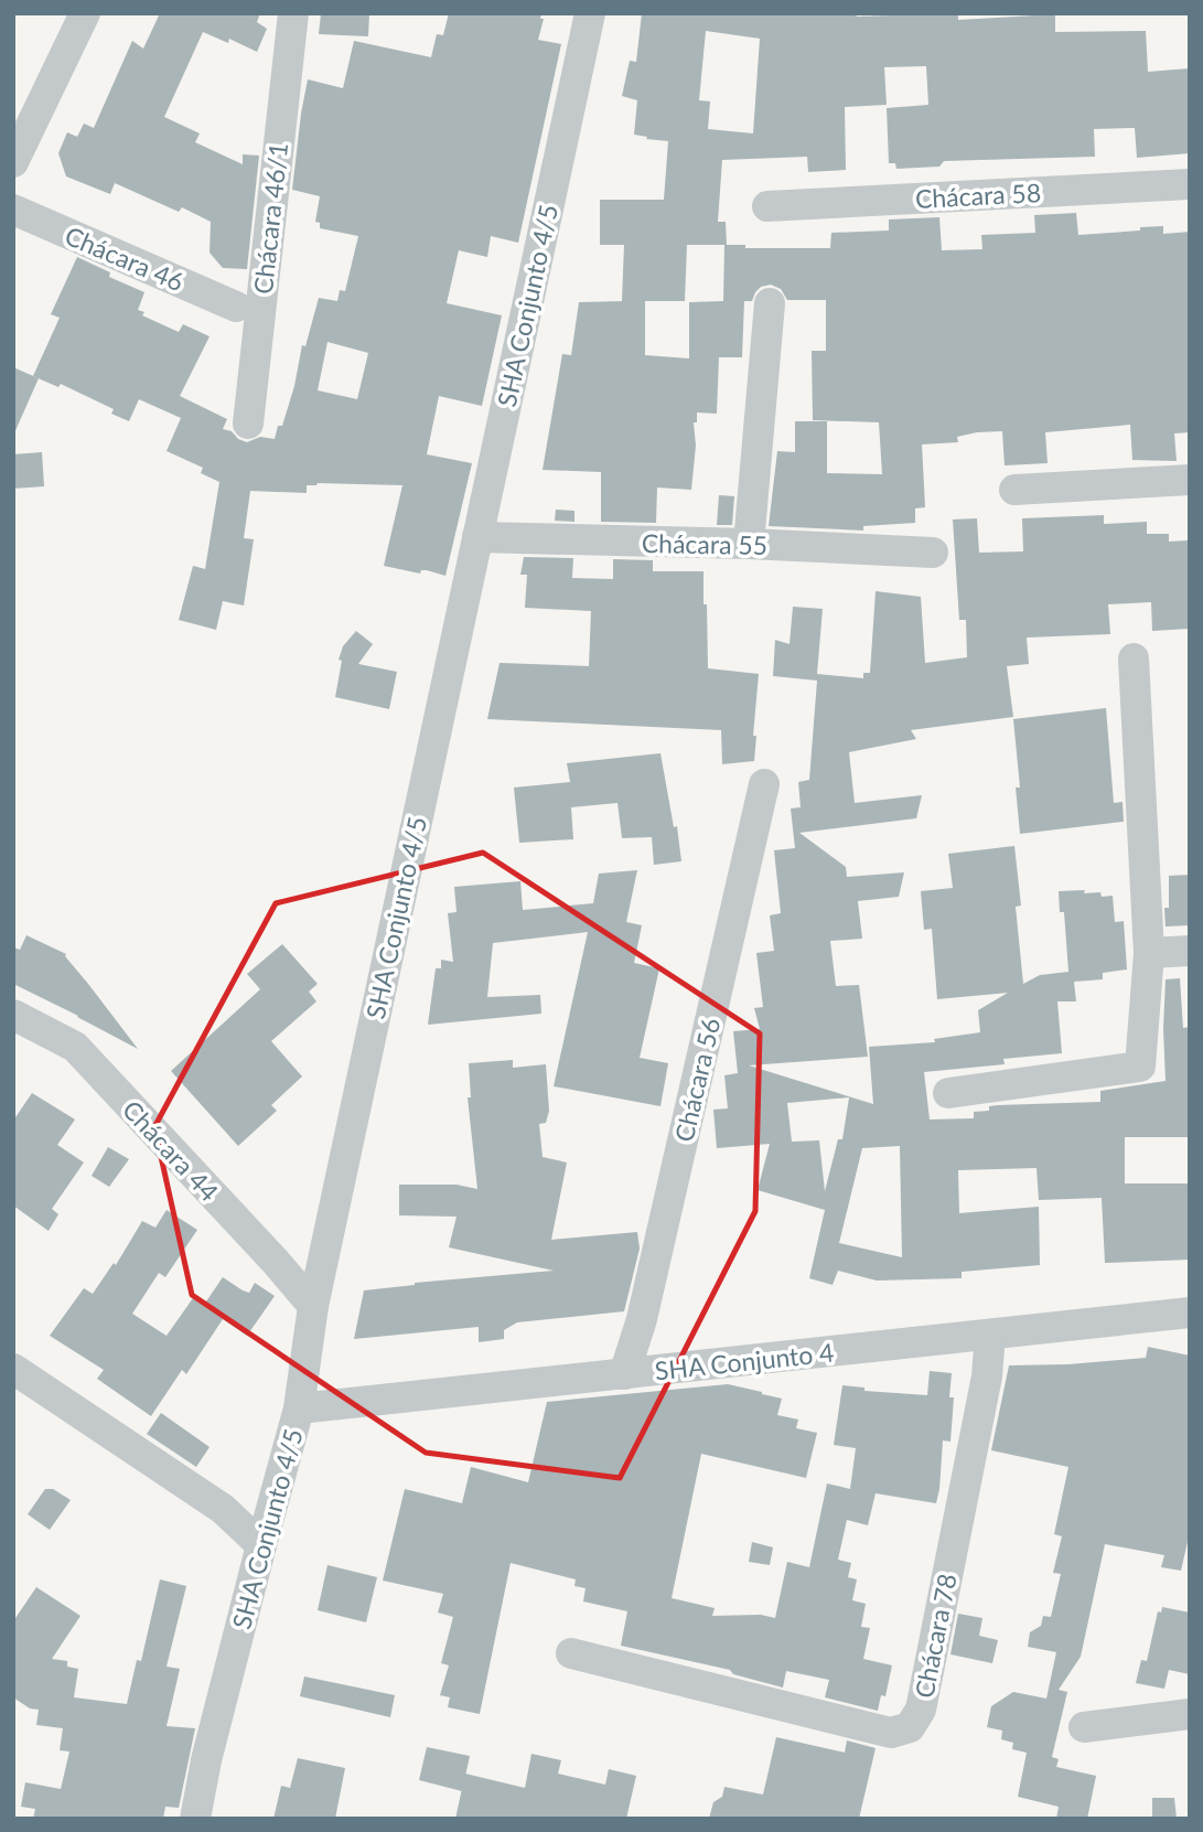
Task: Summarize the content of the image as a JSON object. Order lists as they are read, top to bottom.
{
  "streets": {
    "street": [
      "Chácara 58",
      "Chácara 46/1",
      "Chácara 46",
      "SHA Conjunto 4/5",
      "Chácara 55",
      "Chácara 56",
      "Chácara 44",
      "SHA Conjunto 4",
      "Chácara 78"
    ]
  },
  "crossings": [
    ["SHA Conjunto 4/5", "Chácara 55"],
    ["SHA Conjunto 4/5", "Chácara 44"],
    ["SHA Conjunto 4/5", "SHA Conjunto 4"],
    ["Chácara 56", "SHA Conjunto 4"],
    ["SHA Conjunto 4", "Chácara 78"]
  ]
}
